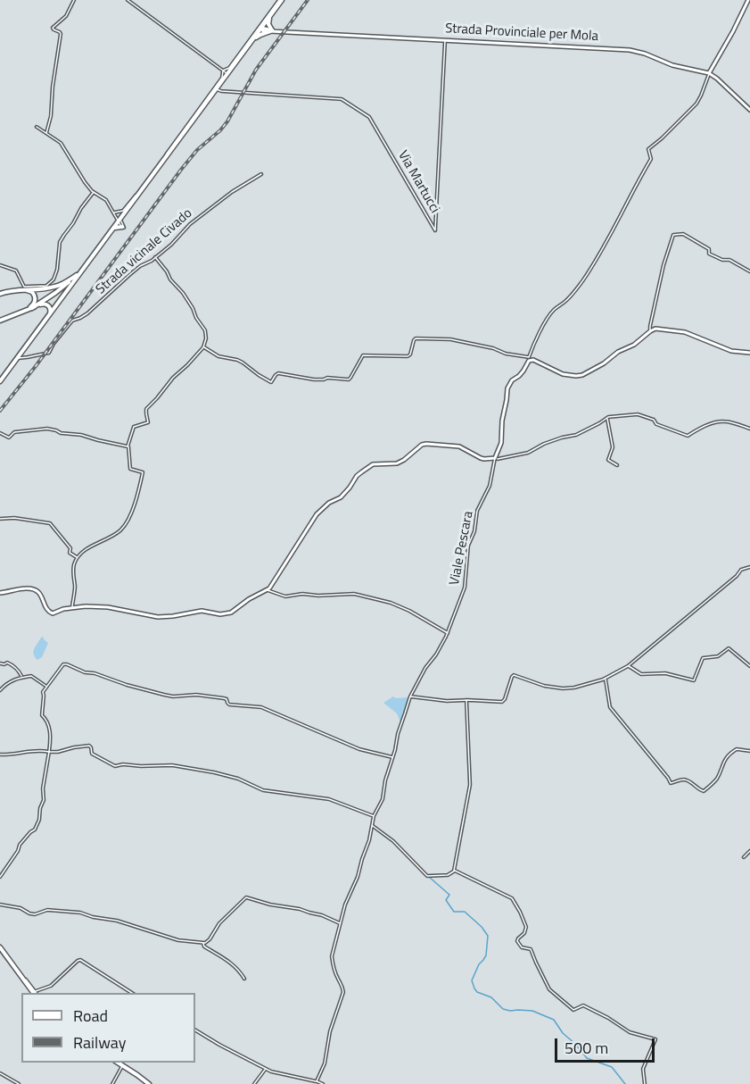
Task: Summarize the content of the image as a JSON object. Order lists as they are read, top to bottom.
{
  "streets": {
    "street": [
      "Strada Provinciale per Mola",
      "Via Martucci",
      "Strada vicinale Civado",
      "Viale Pescara"
    ]
  },
  "crossings": [
    ["Strada Provinciale per Mola", "Via Martucci"]
  ],
  "legend": ["Road", "Railway"],
  "scale_bar": "500 m"
}
